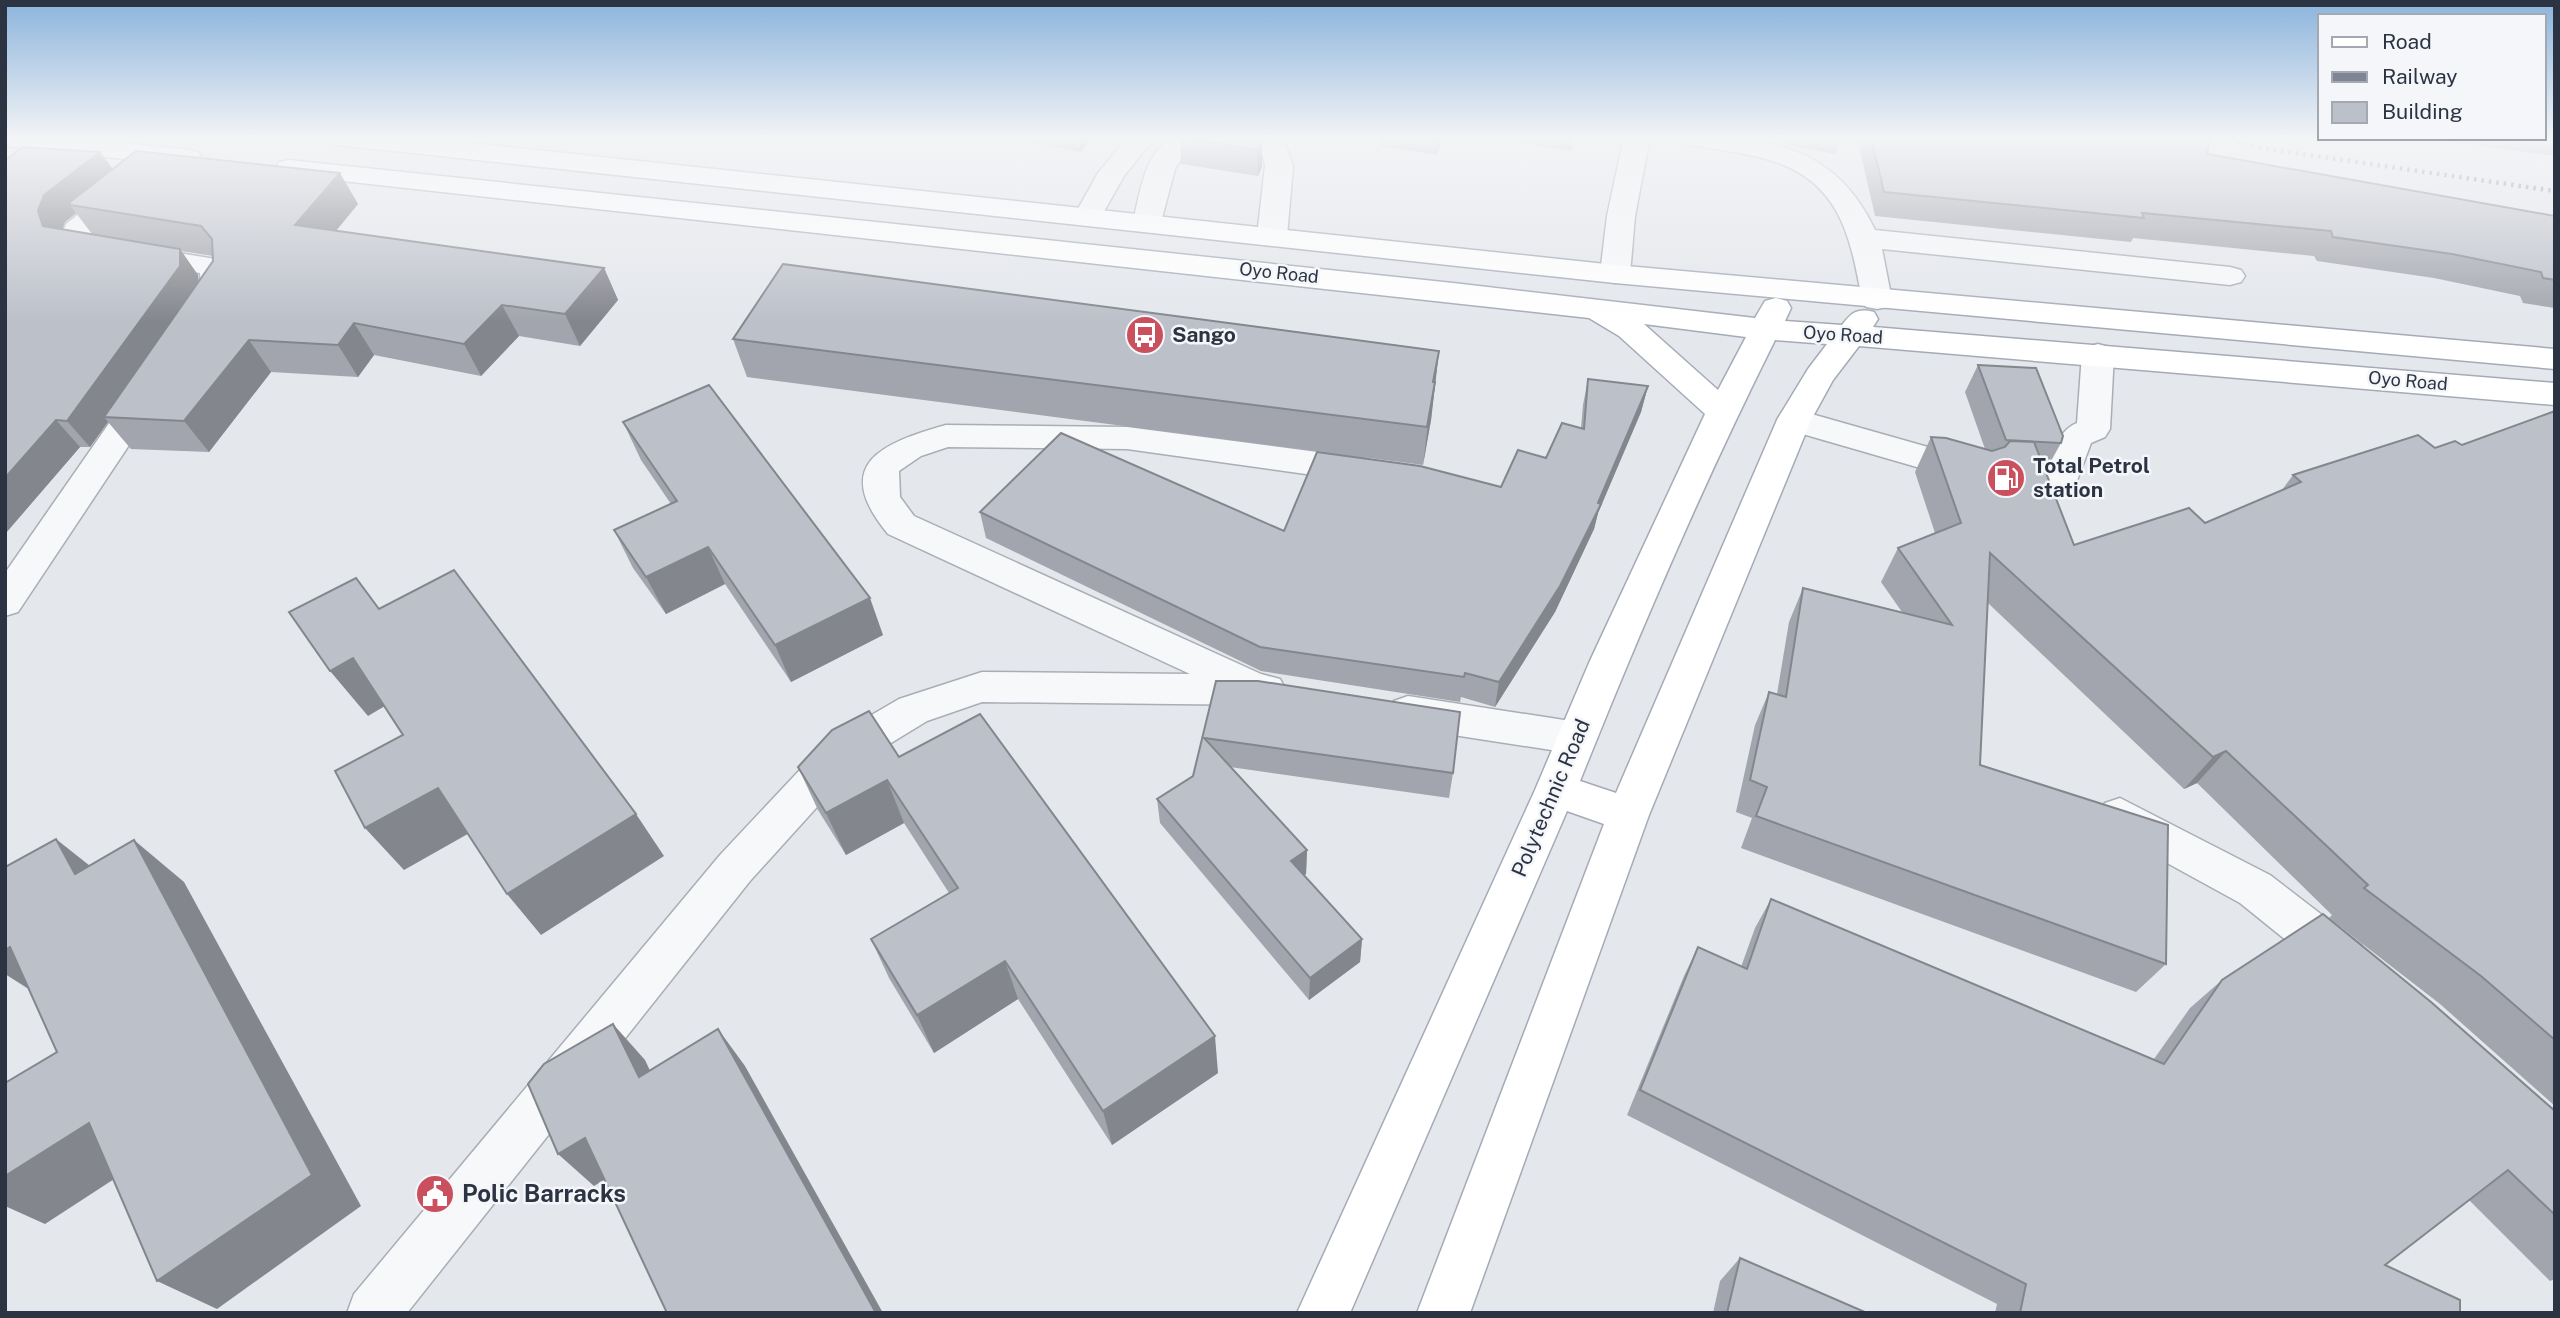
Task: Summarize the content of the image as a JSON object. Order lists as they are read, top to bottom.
{
  "streets": {
    "main road": ["Oyo Road", "Polytechnic Road"]
  },
  "crossings": [
    ["Oyo Road", "Polytechnic Road"]
  ],
  "places": {
    "bus stop": ["Sango"],
    "fuel station": ["Total Petrol station"],
    "public building": ["Polic Barracks"]
  },
  "legend": ["Road", "Railway", "Building"]
}
